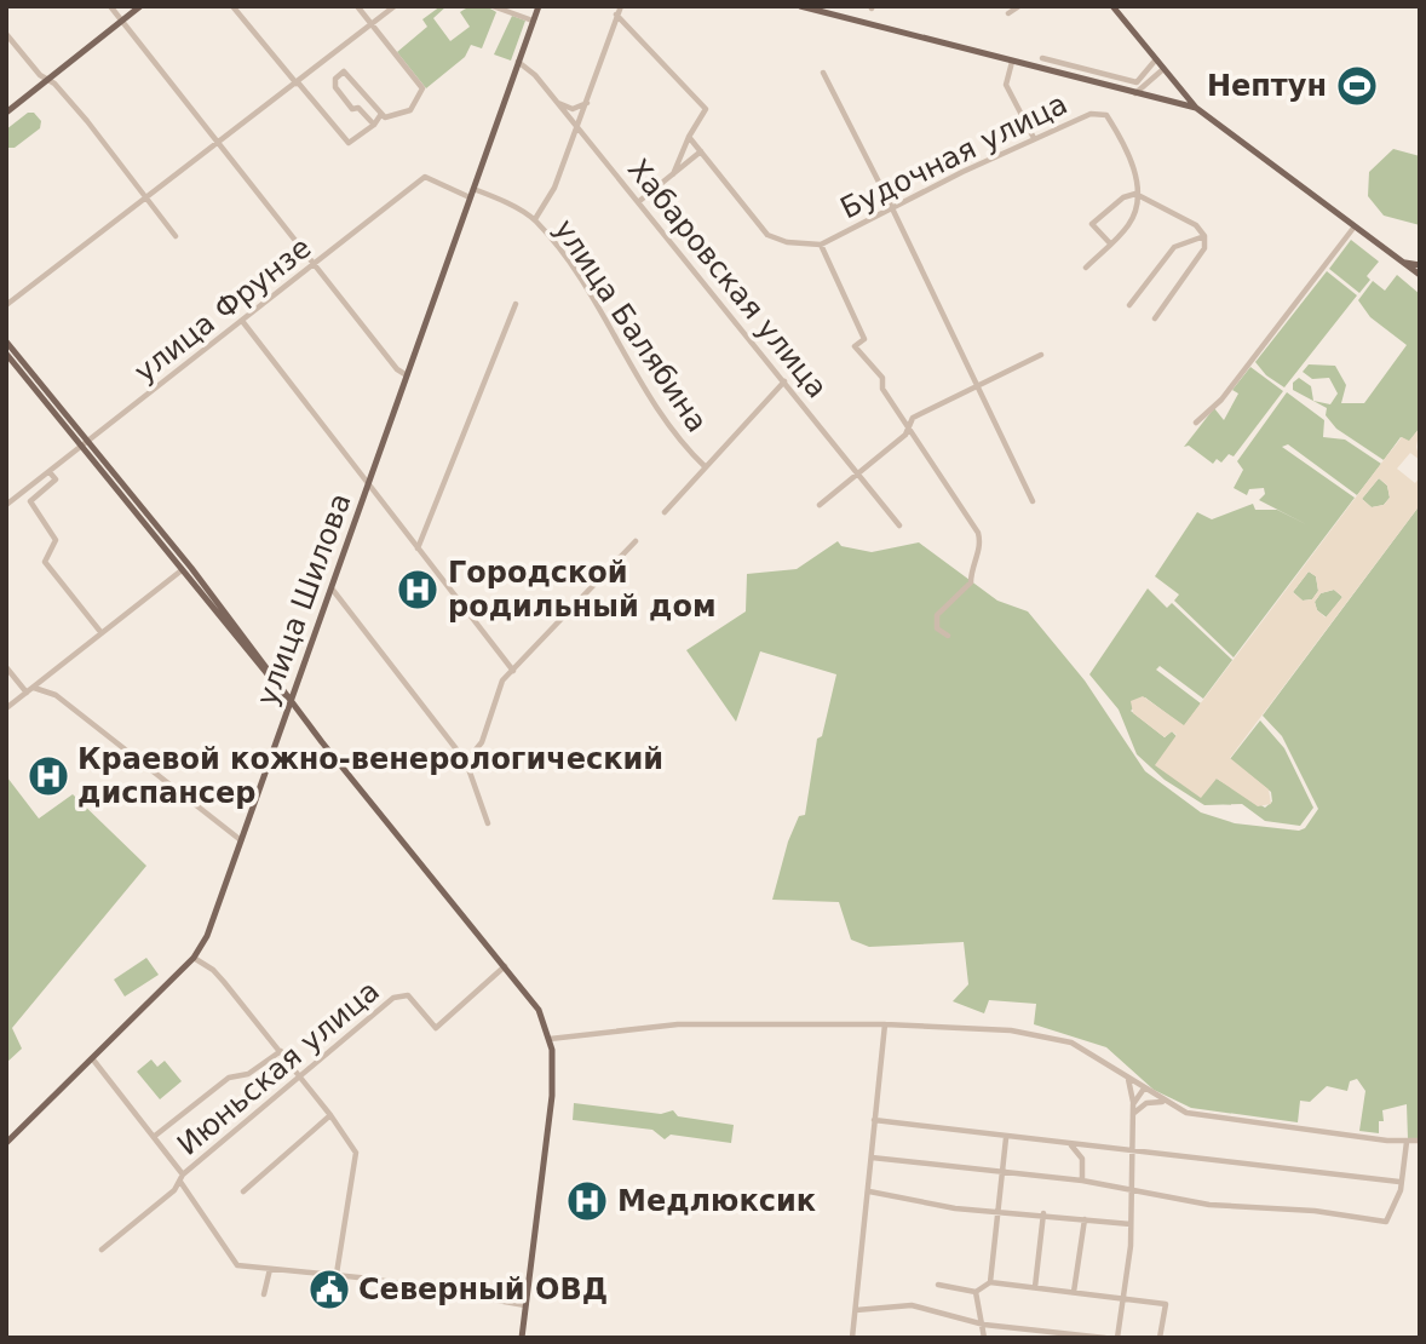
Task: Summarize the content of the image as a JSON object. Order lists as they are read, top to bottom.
{
  "streets": {
    "main road": ["улица Шилова"],
    "street": [
      "Будочная улица",
      "Хабаровская улица",
      "улица Фрунзе",
      "улица Балябина",
      "Июньская улица"
    ]
  },
  "crossings": [
    ["Хабаровская улица", "улица Шилова"],
    ["улица Фрунзе", "улица Шилова"],
    ["улица Балябина", "улица Шилова"],
    ["улица Шилова", "Июньская улица"]
  ],
  "places": {
    "sports": ["Нептун"],
    "hospital": ["Городской родильный дом", "Краевой кожно-венерологический диспансер", "Медлюксик"],
    "public building": ["Северный ОВД"]
  }
}
